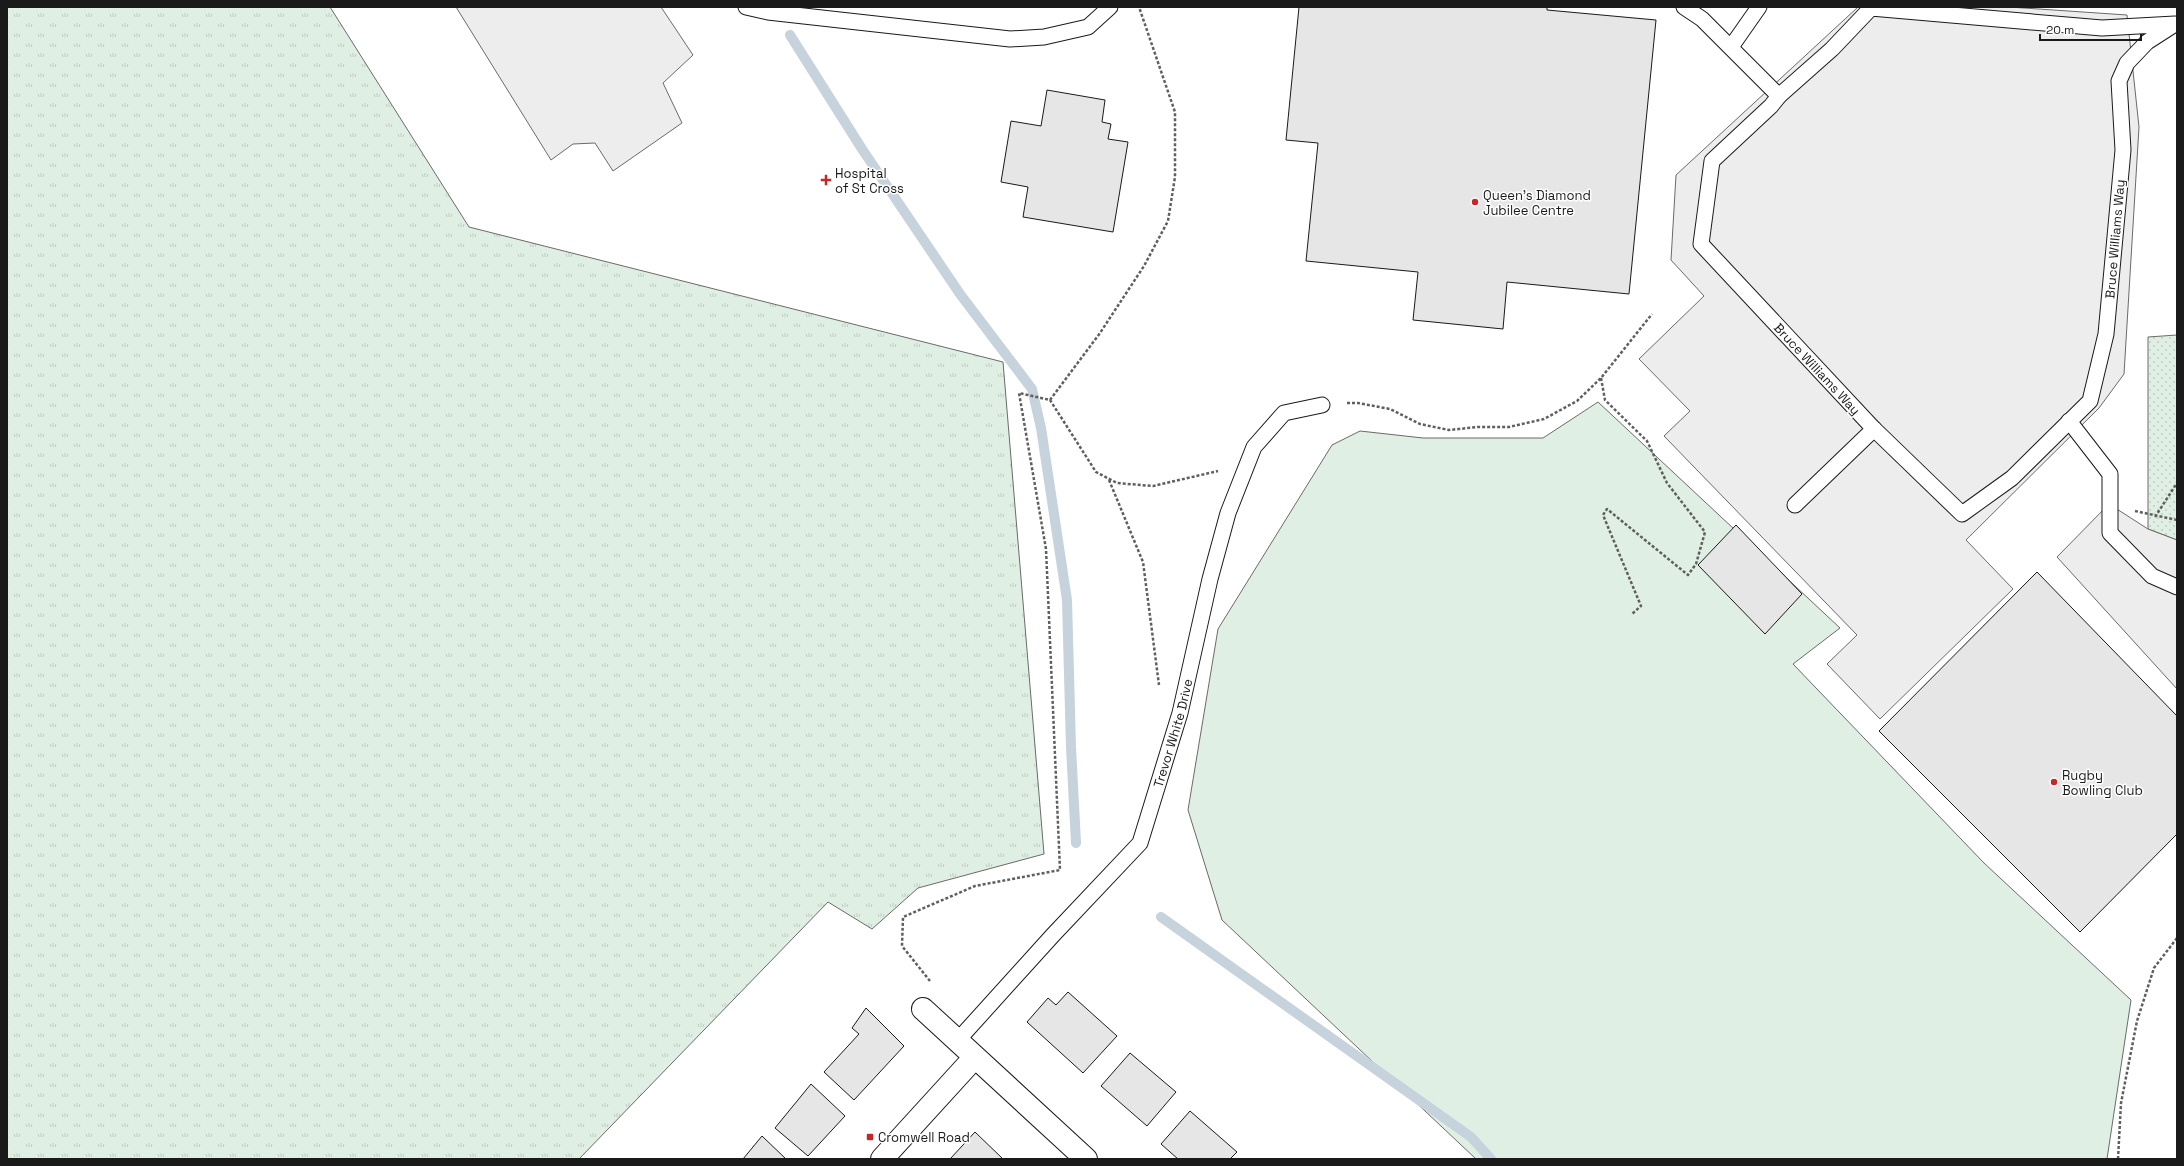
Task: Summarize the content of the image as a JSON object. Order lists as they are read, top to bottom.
{
  "streets": {
    "lane": ["Bruce Williams Way", "Trevor White Drive"]
  },
  "places": {
    "health": ["Hospital of St Cross"],
    "other": ["Queen's Diamond Jubilee Centre", "Rugby Bowling Club"],
    "transit": ["Cromwell Road"]
  },
  "scale_bar": "20 m"
}
